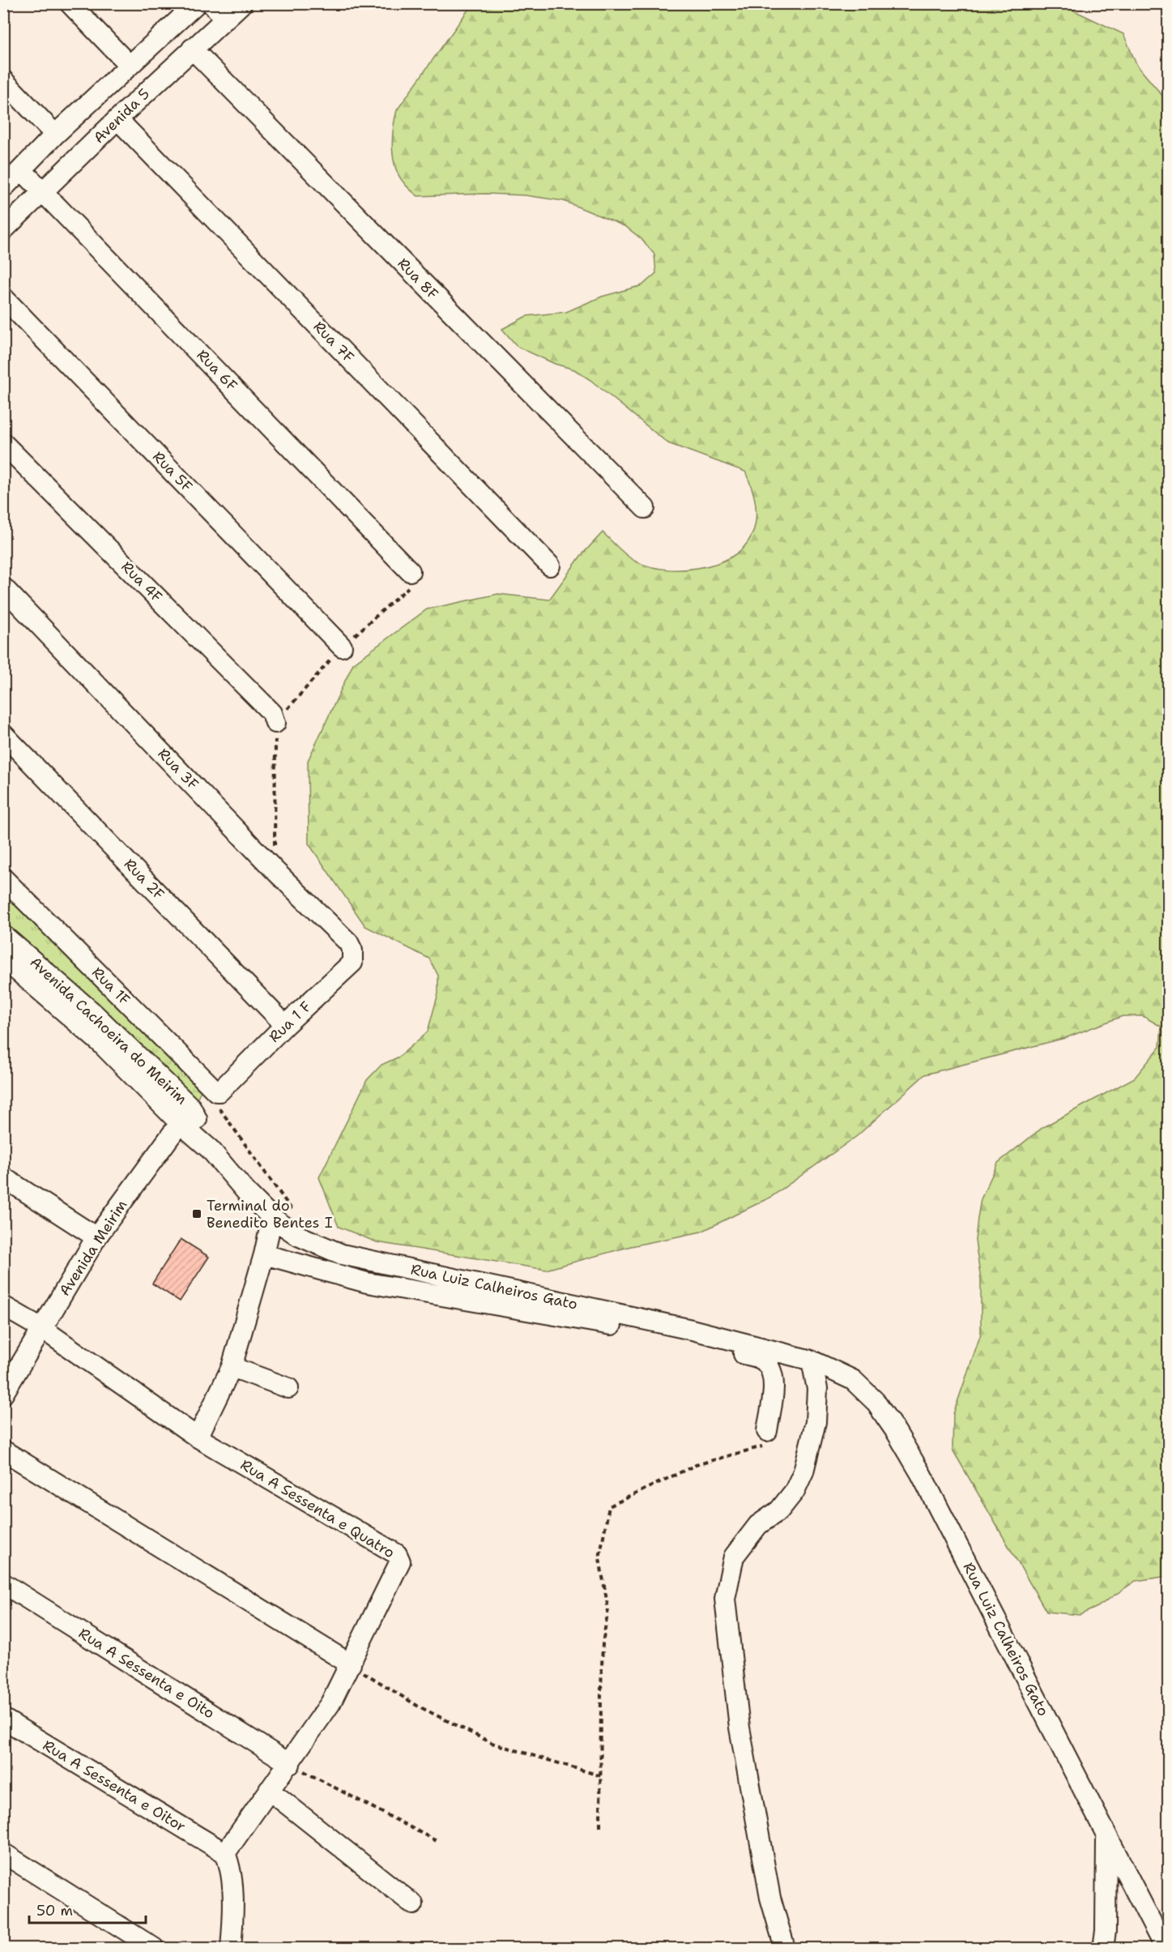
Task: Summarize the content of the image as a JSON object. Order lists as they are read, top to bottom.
{
  "streets": {
    "street": [
      "Avenida 5",
      "Rua 8F",
      "Rua 7F",
      "Rua 6F",
      "Rua 5F",
      "Rua 4F",
      "Rua 3F",
      "Rua 2F",
      "Rua 1F",
      "Rua 1 F",
      "Avenida Cachoeira do Meirim",
      "Avenida Meirim",
      "Rua Luiz Calheiros Gato",
      "Rua A Sessenta e Quatro",
      "Rua A Sessenta e Oito",
      "Rua A Sessenta e Oitor"
    ]
  },
  "crossings": [
    ["Avenida 5", "Rua 8F"],
    ["Avenida 5", "Rua 7F"],
    ["Avenida 5", "Rua 6F"],
    ["Rua 3F", "Rua 1 F"],
    ["Rua 2F", "Rua 1 F"],
    ["Rua 1F", "Rua 1 F"],
    ["Avenida Cachoeira do Meirim", "Avenida Meirim"],
    ["Avenida Cachoeira do Meirim", "Rua Luiz Calheiros Gato"],
    ["Avenida Meirim", "Rua Luiz Calheiros Gato"],
    ["Avenida Meirim", "Rua A Sessenta e Quatro"]
  ],
  "places": {
    "transit": ["Terminal do Benedito Bentes I"]
  },
  "scale_bar": "50 m"
}
